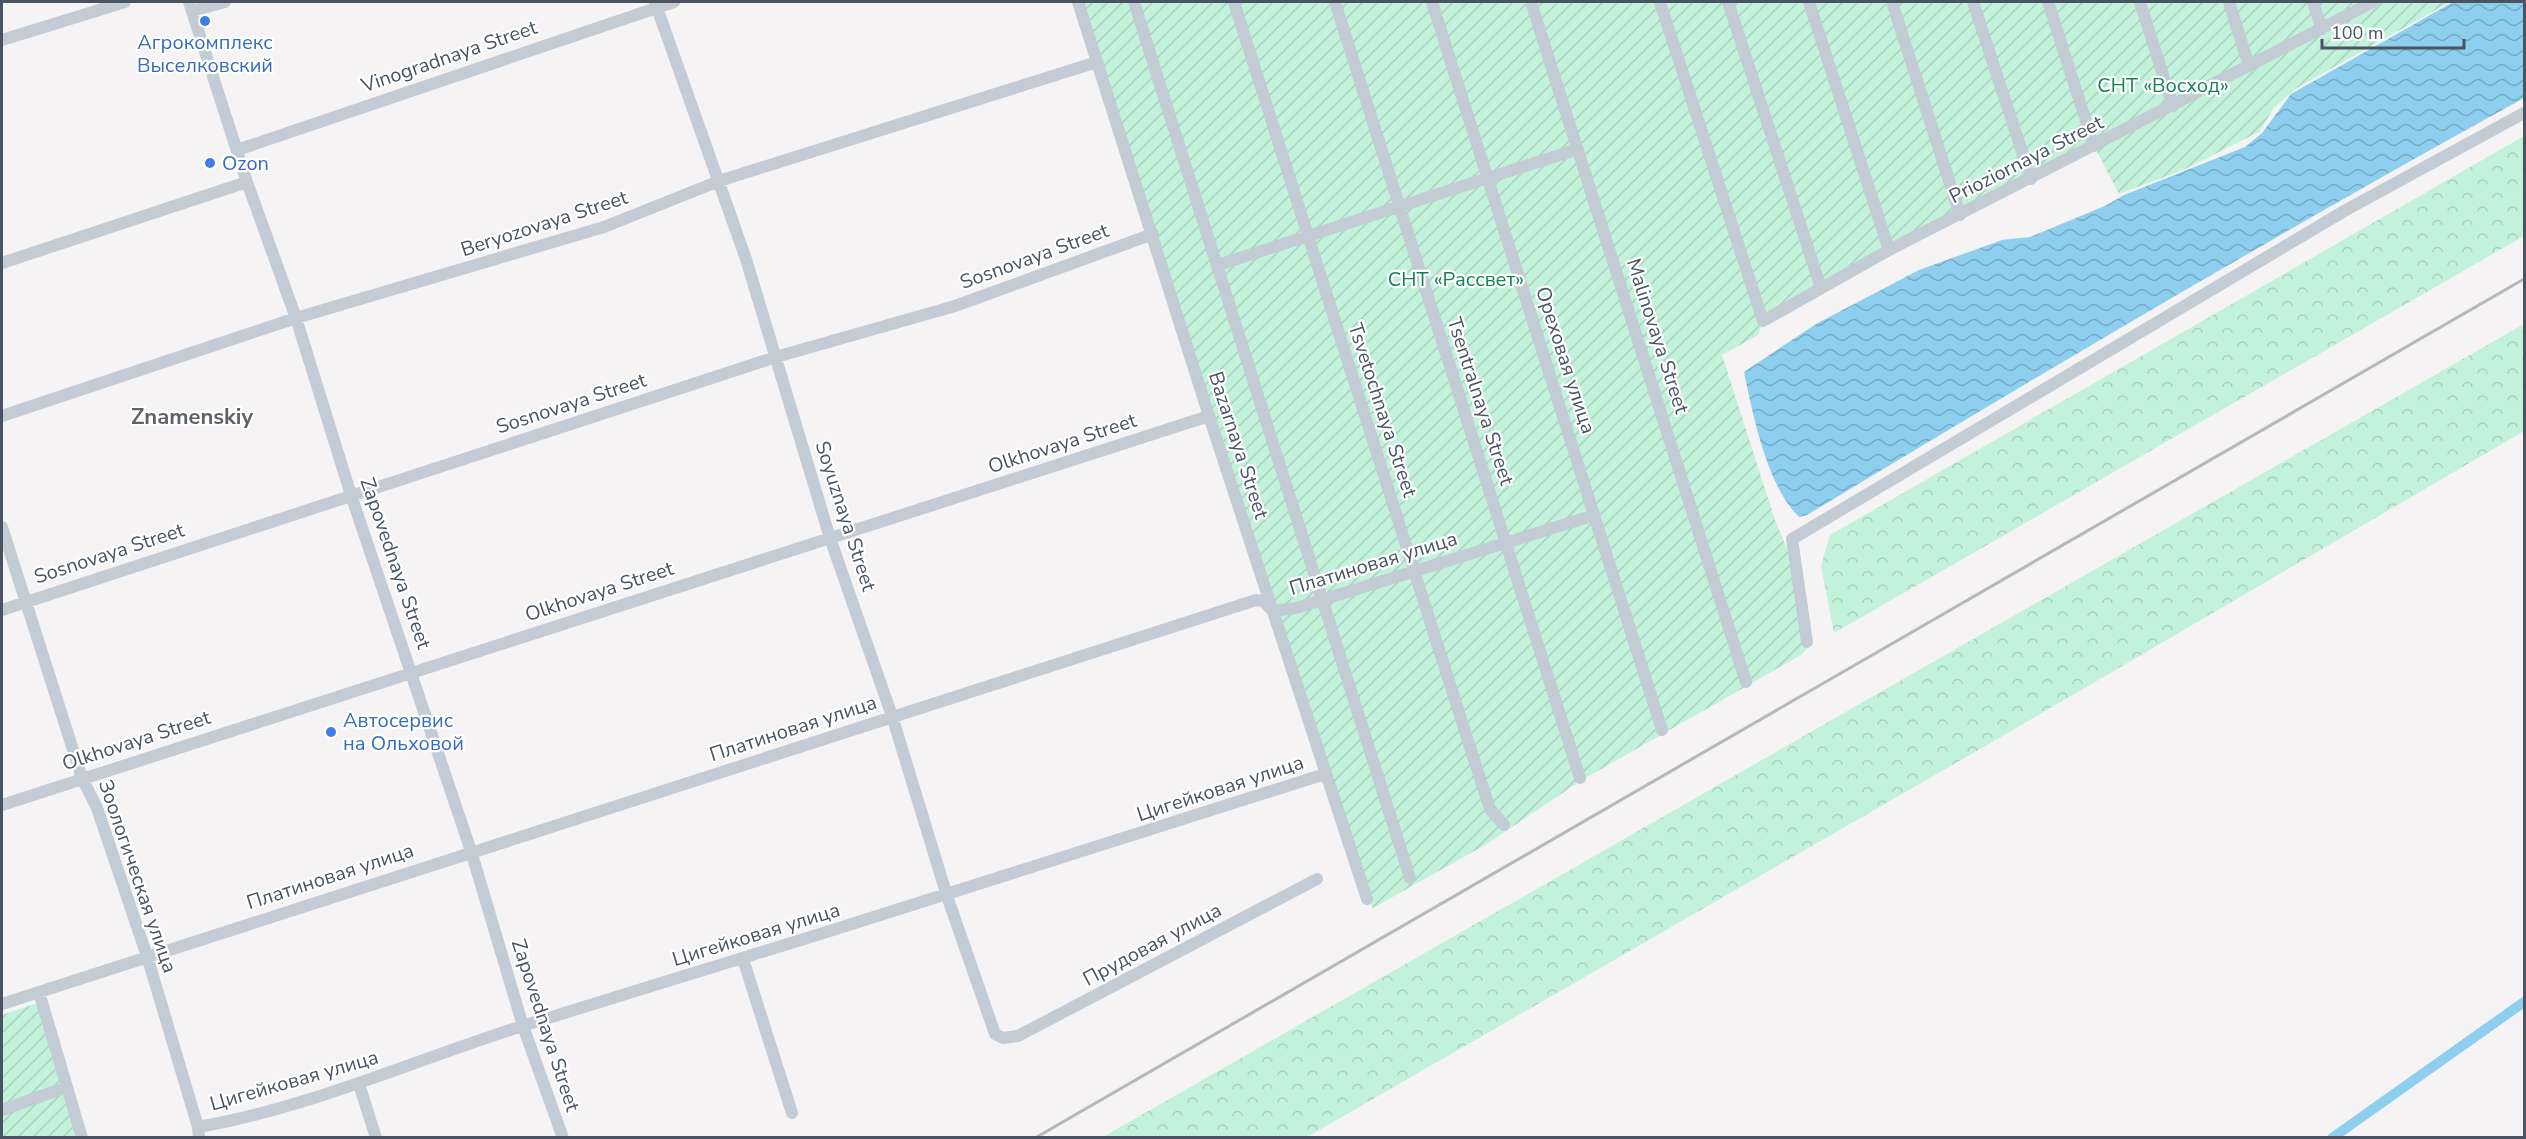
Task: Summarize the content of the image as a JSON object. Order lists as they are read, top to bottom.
{
  "streets": {
    "street": [
      "Vinogradnaya Street",
      "Prioziornaya Street",
      "Beryozovaya Street",
      "Sosnovaya Street",
      "Malinovaya Street",
      "Ореховая улица",
      "Tsentralnaya Street",
      "Tsvetochnaya Street",
      "Olkhovaya Street",
      "Bazarnaya Street",
      "Soyuznaya Street",
      "Zapovednaya Street",
      "Платиновая улица",
      "Цигейковая улица",
      "Зоологическая улица",
      "Прудовая улица"
    ]
  },
  "crossings": [
    ["Vinogradnaya Street", "Soyuznaya Street"],
    ["Vinogradnaya Street", "Zapovednaya Street"],
    ["Beryozovaya Street", "Bazarnaya Street"],
    ["Beryozovaya Street", "Soyuznaya Street"],
    ["Beryozovaya Street", "Zapovednaya Street"],
    ["Sosnovaya Street", "Bazarnaya Street"],
    ["Sosnovaya Street", "Soyuznaya Street"],
    ["Sosnovaya Street", "Zapovednaya Street"],
    ["Sosnovaya Street", "Зоологическая улица"],
    ["Ореховая улица", "Платиновая улица"],
    ["Tsentralnaya Street", "Платиновая улица"],
    ["Tsvetochnaya Street", "Платиновая улица"],
    ["Olkhovaya Street", "Bazarnaya Street"],
    ["Olkhovaya Street", "Soyuznaya Street"],
    ["Olkhovaya Street", "Zapovednaya Street"],
    ["Olkhovaya Street", "Зоологическая улица"],
    ["Bazarnaya Street", "Платиновая улица"],
    ["Bazarnaya Street", "Цигейковая улица"],
    ["Soyuznaya Street", "Платиновая улица"],
    ["Soyuznaya Street", "Цигейковая улица"],
    ["Soyuznaya Street", "Прудовая улица"],
    ["Zapovednaya Street", "Платиновая улица"],
    ["Zapovednaya Street", "Цигейковая улица"],
    ["Платиновая улица", "Зоологическая улица"],
    ["Цигейковая улица", "Зоологическая улица"]
  ],
  "districts": ["Znamenskiy"],
  "parks": ["СНТ «Восход»", "СНТ «Рассвет»"],
  "places": ["Агрокомплекс Выселковский", "Ozon", "Автосервис на Ольховой"],
  "scale_bar": "100 m"
}
